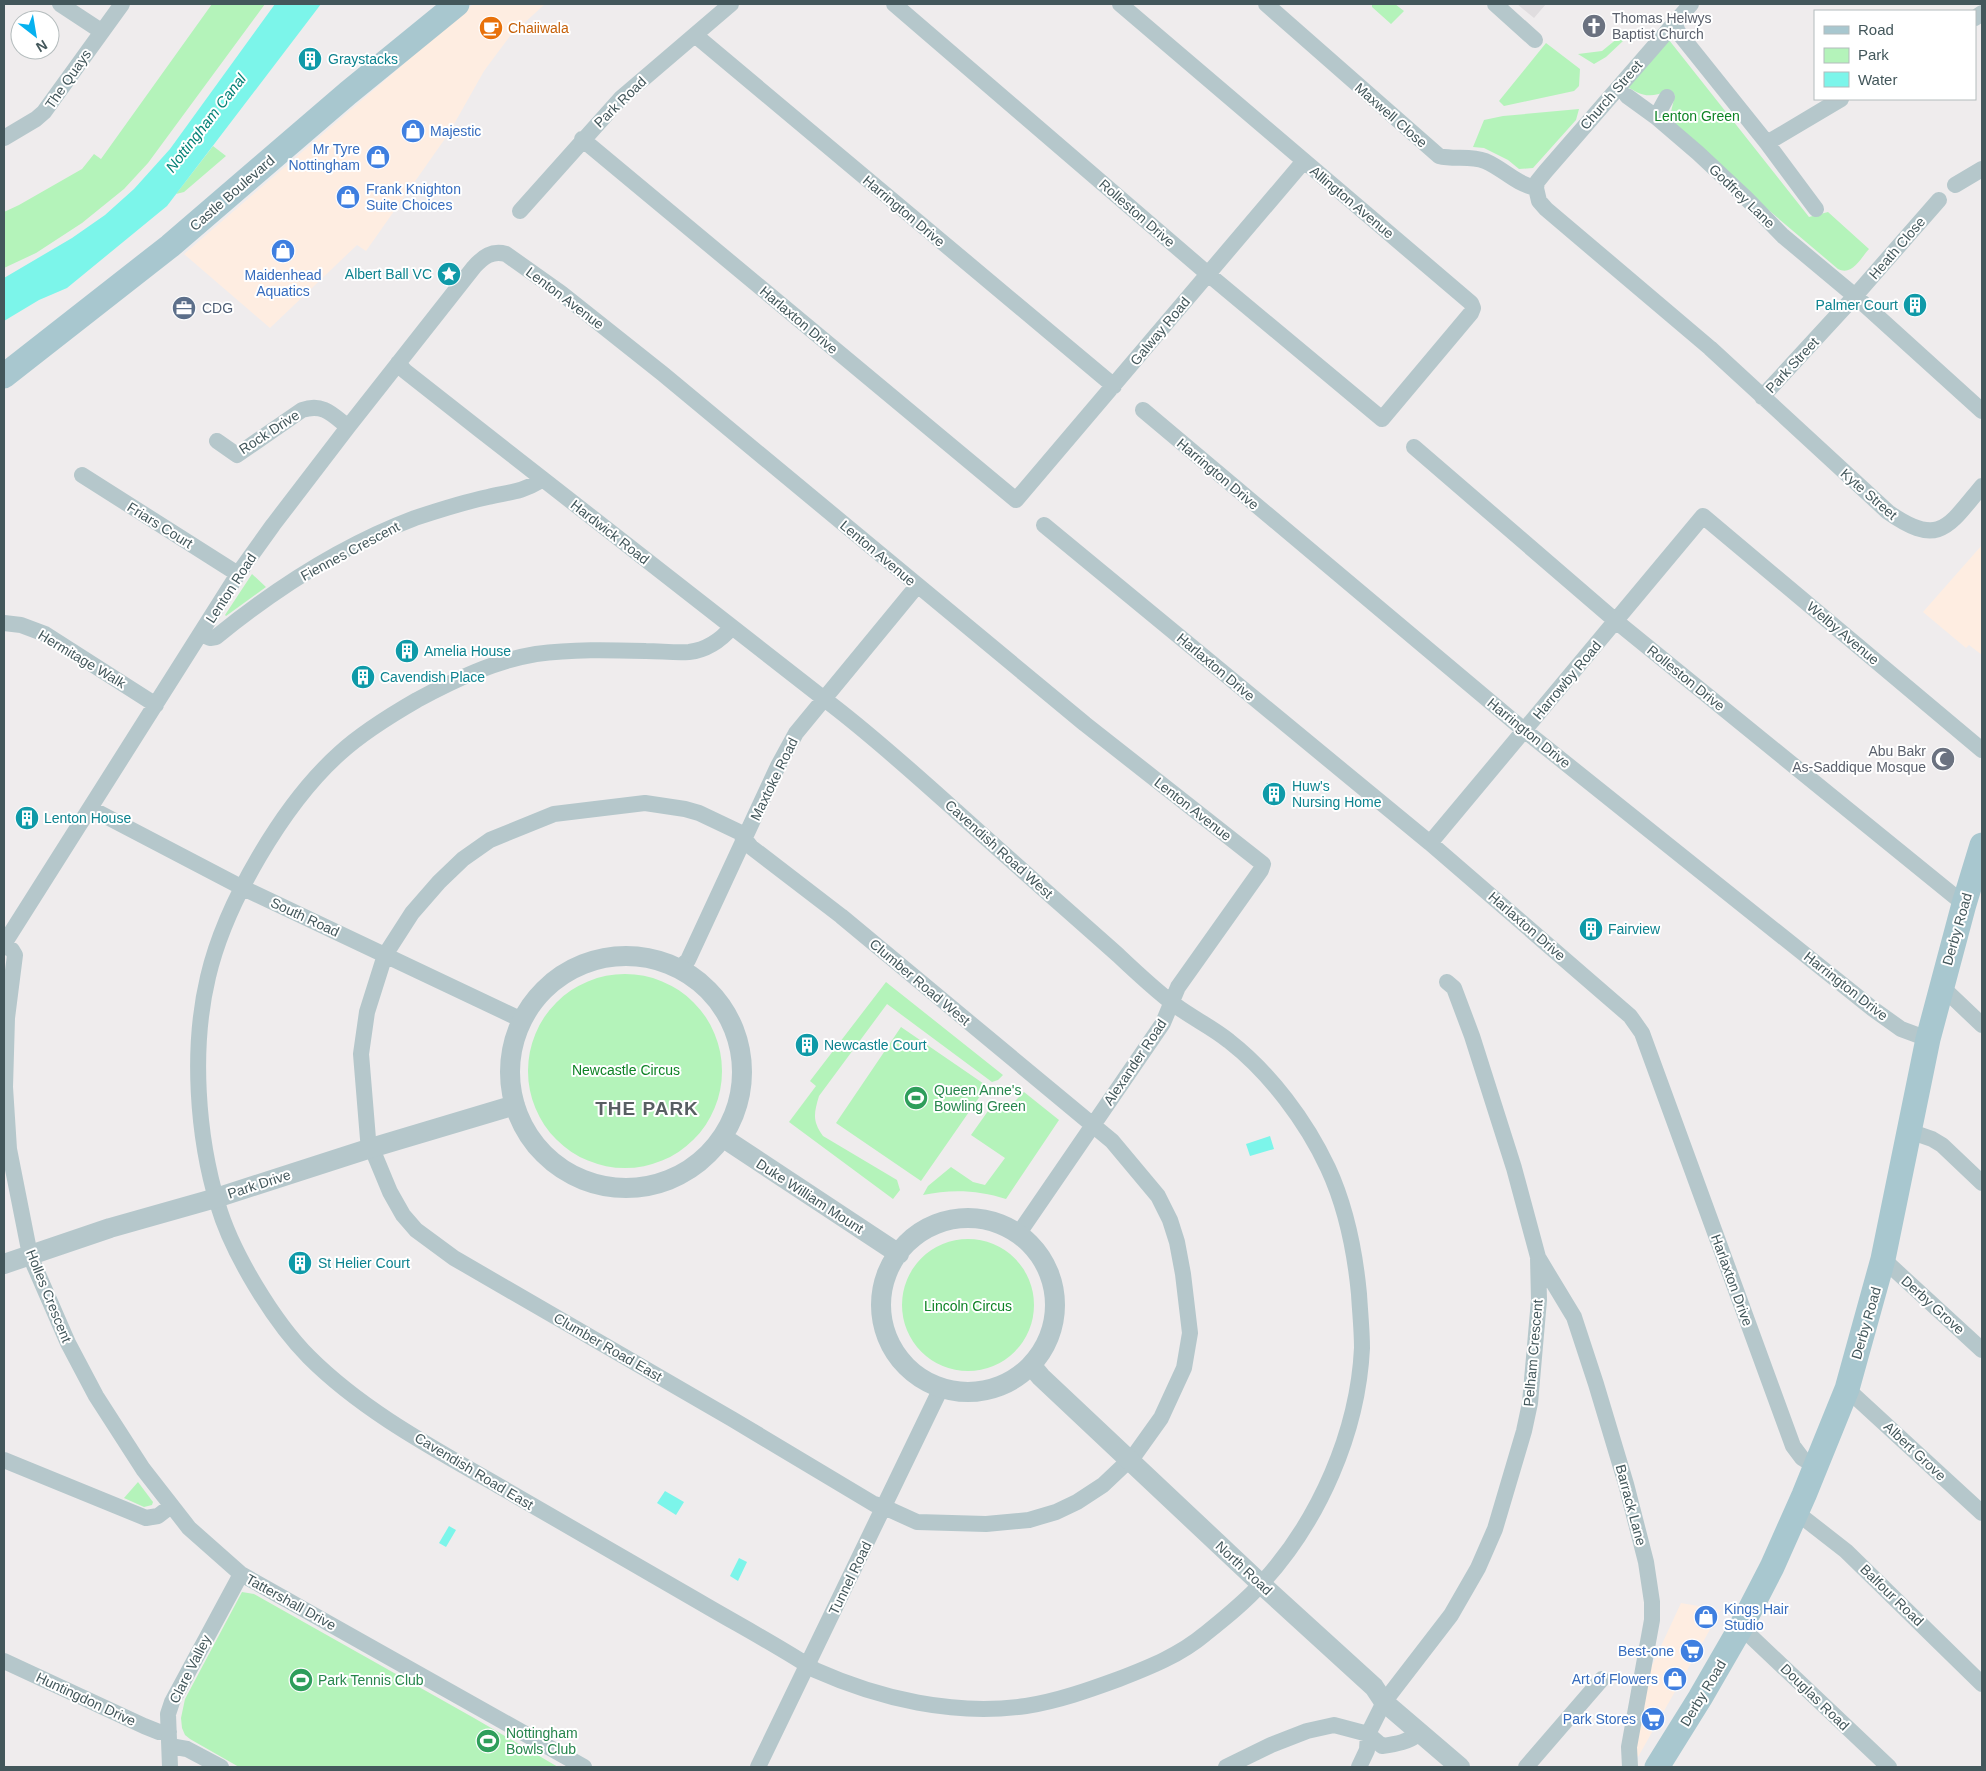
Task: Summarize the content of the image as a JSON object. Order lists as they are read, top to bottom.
{
  "streets": {
    "main road": ["Castle Boulevard", "Derby Road"],
    "street": [
      "The Quays",
      "Church Street",
      "Park Road",
      "Maxwell Close",
      "Godfrey Lane",
      "Allington Avenue",
      "Harrington Drive",
      "Rolleston Drive",
      "Heath Close",
      "Lenton Avenue",
      "Harlaxton Drive",
      "Galway Road",
      "Park Street",
      "Rock Drive",
      "Kyte Street",
      "Friars Court",
      "Hardwick Road",
      "Fiennes Crescent",
      "Lenton Road",
      "Welby Avenue",
      "Hermitage Walk",
      "Harrowby Road",
      "Maxtoke Road",
      "Cavendish Road West",
      "South Road",
      "Clumber Road West",
      "Alexander Road",
      "Park Drive",
      "Duke William Mount",
      "Holles Crescent",
      "Derby Grove",
      "Clumber Road East",
      "Pelham Crescent",
      "Albert Grove",
      "Cavendish Road East",
      "Barrack Lane",
      "North Road",
      "Tunnel Road",
      "Balfour Road",
      "Tattershall Drive",
      "Clare Valley",
      "Douglas Road",
      "Huntingdon Drive"
    ]
  },
  "crossings": [
    ["Church Street", "Maxwell Close"],
    ["Church Street", "Park Street"],
    ["Park Road", "Harrington Drive"],
    ["Park Road", "Harlaxton Drive"],
    ["Maxwell Close", "Park Street"],
    ["Godfrey Lane", "Heath Close"],
    ["Godfrey Lane", "Park Street"],
    ["Allington Avenue", "Rolleston Drive"],
    ["Allington Avenue", "Galway Road"],
    ["Harrington Drive", "Galway Road"],
    ["Harrington Drive", "Harrowby Road"],
    ["Harrington Drive", "Derby Road"],
    ["Rolleston Drive", "Galway Road"],
    ["Rolleston Drive", "Harrowby Road"],
    ["Rolleston Drive", "Derby Road"],
    ["Heath Close", "Park Street"],
    ["Lenton Avenue", "Lenton Road"],
    ["Lenton Avenue", "Maxtoke Road"],
    ["Lenton Avenue", "Alexander Road"],
    ["Harlaxton Drive", "Galway Road"],
    ["Harlaxton Drive", "Harrowby Road"],
    ["Harlaxton Drive", "Derby Road"],
    ["Park Street", "Kyte Street"],
    ["Rock Drive", "Lenton Road"],
    ["Friars Court", "Lenton Road"],
    ["Hardwick Road", "Fiennes Crescent"],
    ["Hardwick Road", "Lenton Road"],
    ["Hardwick Road", "Maxtoke Road"],
    ["Hardwick Road", "Cavendish Road West"],
    ["Hardwick Road", "Cavendish Road East"],
    ["Fiennes Crescent", "Lenton Road"],
    ["Lenton Road", "Hermitage Walk"],
    ["Lenton Road", "South Road"],
    ["Lenton Road", "Holles Crescent"],
    ["Welby Avenue", "Harrowby Road"],
    ["Maxtoke Road", "Cavendish Road West"],
    ["Maxtoke Road", "Clumber Road West"],
    ["Cavendish Road West", "Alexander Road"],
    ["Cavendish Road West", "Cavendish Road East"],
    ["Cavendish Road West", "North Road"],
    ["South Road", "Clumber Road West"],
    ["South Road", "Clumber Road East"],
    ["South Road", "Cavendish Road East"],
    ["Derby Road", "Derby Grove"],
    ["Derby Road", "Albert Grove"],
    ["Derby Road", "Balfour Road"],
    ["Derby Road", "Douglas Road"],
    ["Clumber Road West", "Alexander Road"],
    ["Clumber Road West", "Clumber Road East"],
    ["Clumber Road West", "North Road"],
    ["Alexander Road", "Duke William Mount"],
    ["Alexander Road", "North Road"],
    ["Alexander Road", "Tunnel Road"],
    ["Park Drive", "Holles Crescent"],
    ["Park Drive", "Clumber Road East"],
    ["Park Drive", "Cavendish Road East"],
    ["Duke William Mount", "North Road"],
    ["Duke William Mount", "Tunnel Road"],
    ["Holles Crescent", "Tattershall Drive"],
    ["Clumber Road East", "North Road"],
    ["Clumber Road East", "Tunnel Road"],
    ["Pelham Crescent", "Barrack Lane"],
    ["Pelham Crescent", "North Road"],
    ["Cavendish Road East", "North Road"],
    ["Cavendish Road East", "Tunnel Road"],
    ["North Road", "Tunnel Road"],
    ["Tattershall Drive", "Clare Valley"],
    ["Clare Valley", "Huntingdon Drive"]
  ],
  "districts": ["THE PARK"],
  "water": ["Nottingham Canal"],
  "parks": ["Lenton Green", "Newcastle Circus", "Lincoln Circus"],
  "places": {
    "church": ["Thomas Helwys Baptist Church"],
    "cafe": ["Chaiiwala"],
    "building": [
      "Graystacks",
      "Palmer Court",
      "Amelia House",
      "Cavendish Place",
      "Huw's Nursing Home",
      "Lenton House",
      "Fairview",
      "Newcastle Court",
      "St Helier Court"
    ],
    "shop": [
      "Majestic",
      "Mr Tyre Nottingham",
      "Frank Knighton Suite Choices",
      "Maidenhead Aquatics",
      "Kings Hair Studio",
      "Art of Flowers"
    ],
    "place": ["Albert Ball VC"],
    "office": ["CDG"],
    "mosque": ["Abu Bakr As-Saddique Mosque"],
    "sports": ["Queen Anne's Bowling Green", "Park Tennis Club", "Nottingham Bowls Club"],
    "supermarket": ["Best-one", "Park Stores"]
  },
  "legend": ["Road", "Park", "Water"],
  "north": "bottom right"
}
